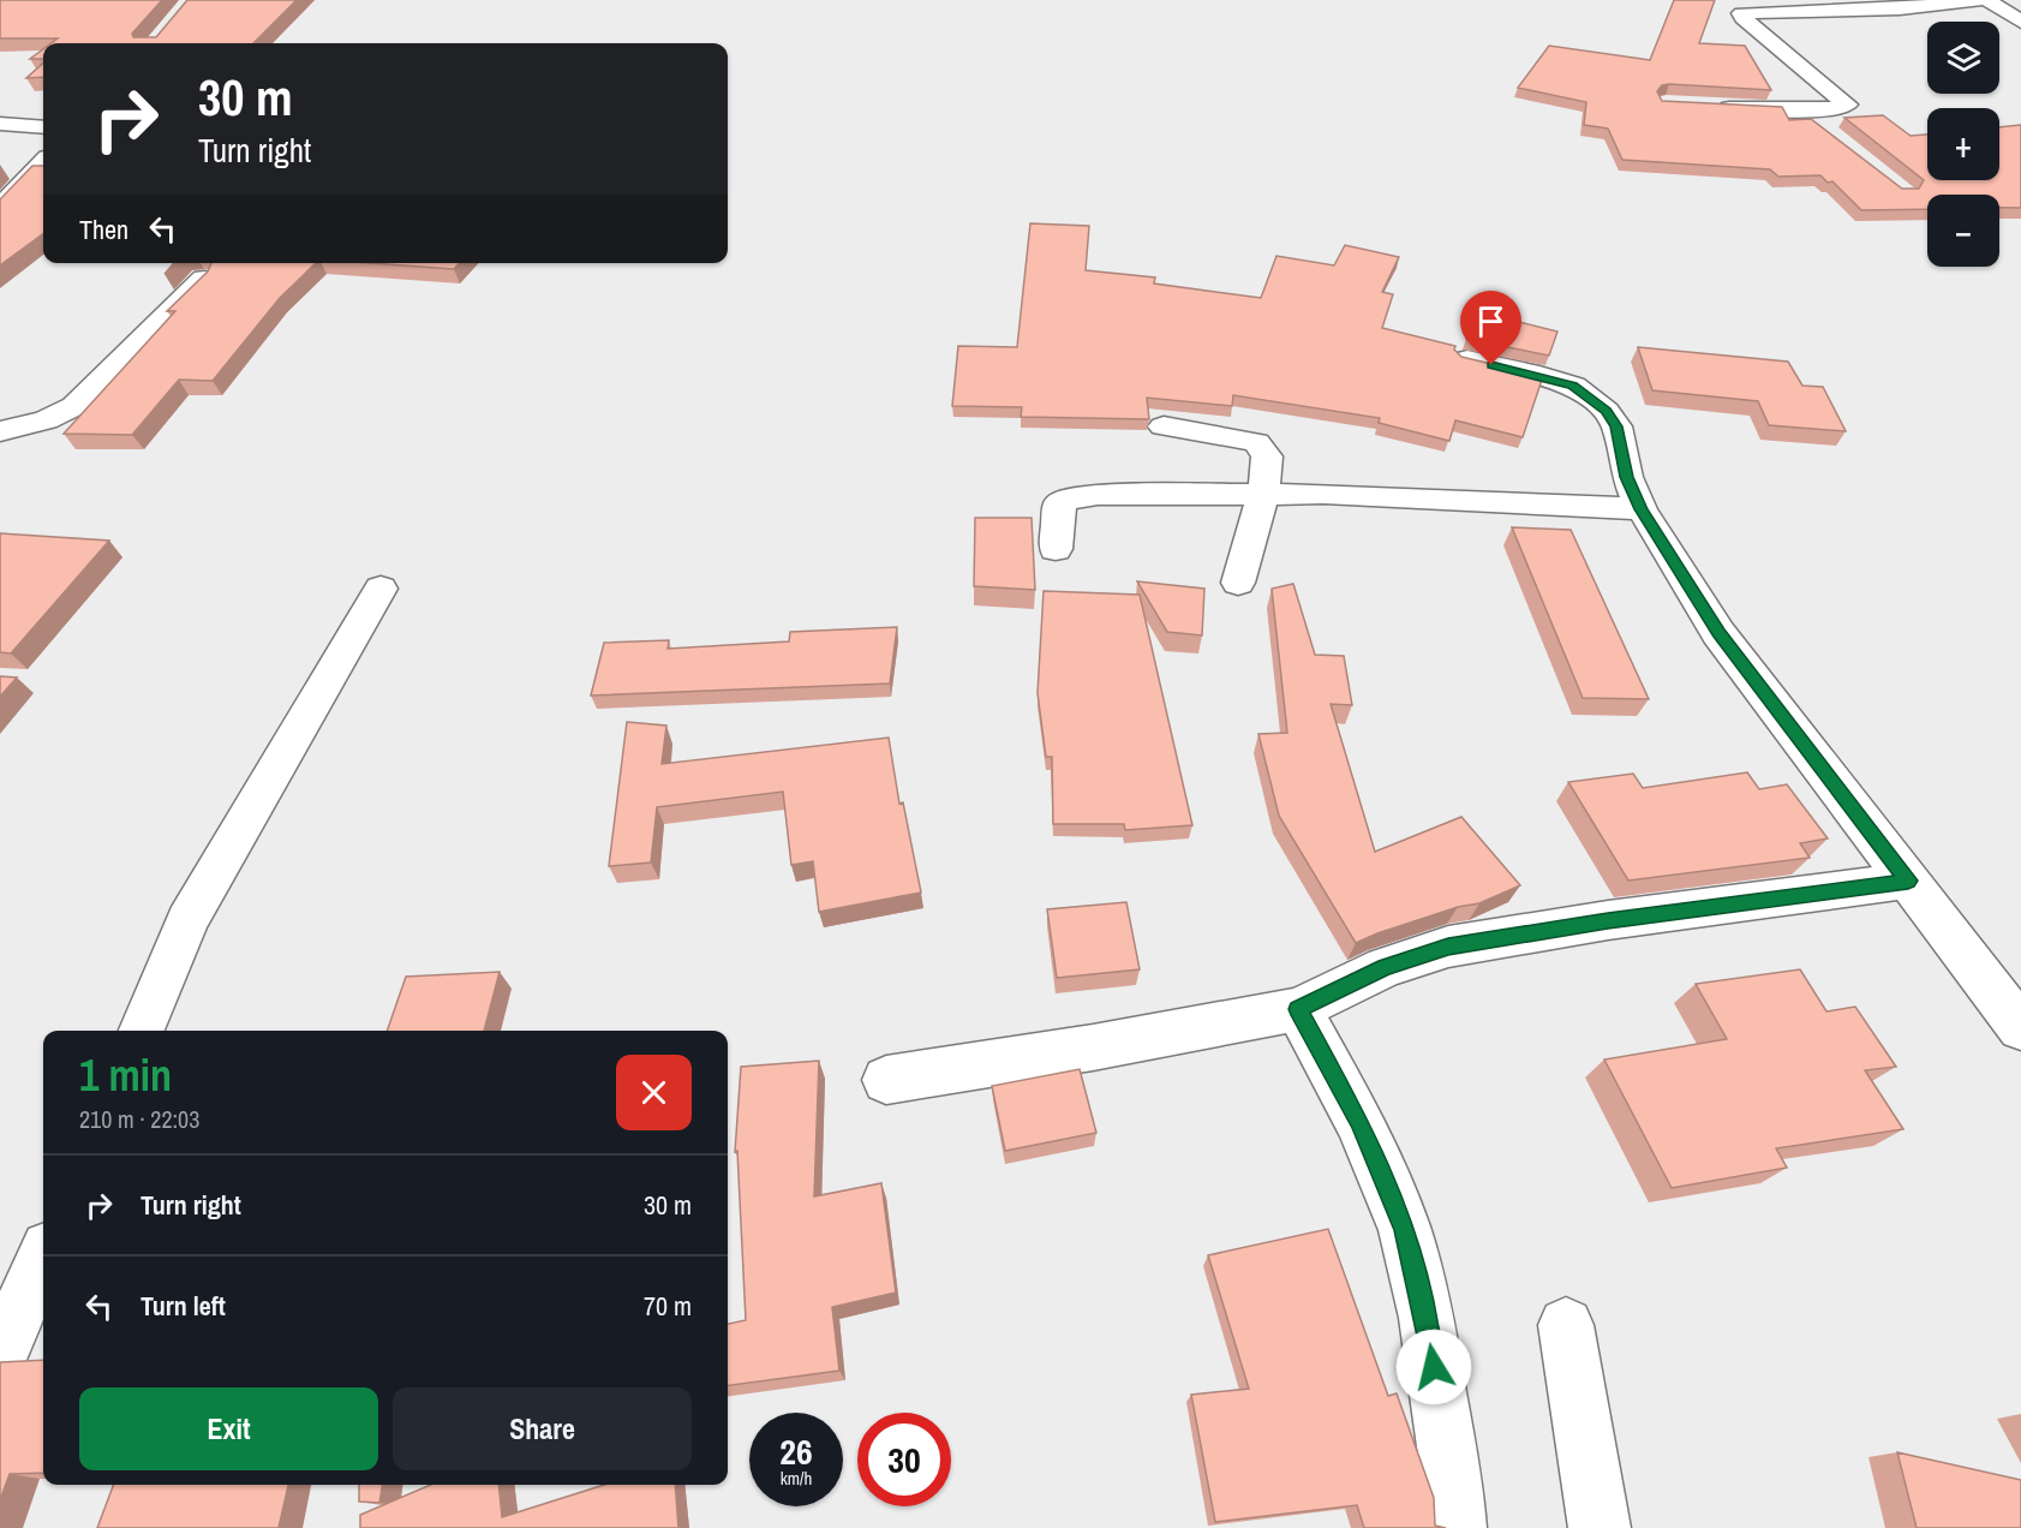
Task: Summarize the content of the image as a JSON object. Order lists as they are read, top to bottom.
{
  "page": {
    "map_buttons": ["+", "−"],
    "turn": ["30 m", "Turn right"],
    "then": "Then",
    "heading": ["1 min", "210 m · 22:03"],
    "list": [
      {
        "name": "Turn right",
        "value": "30 m"
      },
      {
        "name": "Turn left",
        "value": "70 m"
      }
    ],
    "buttons": ["Exit", "Share"],
    "speed": "26 km/h",
    "limit": "30"
  }
}
